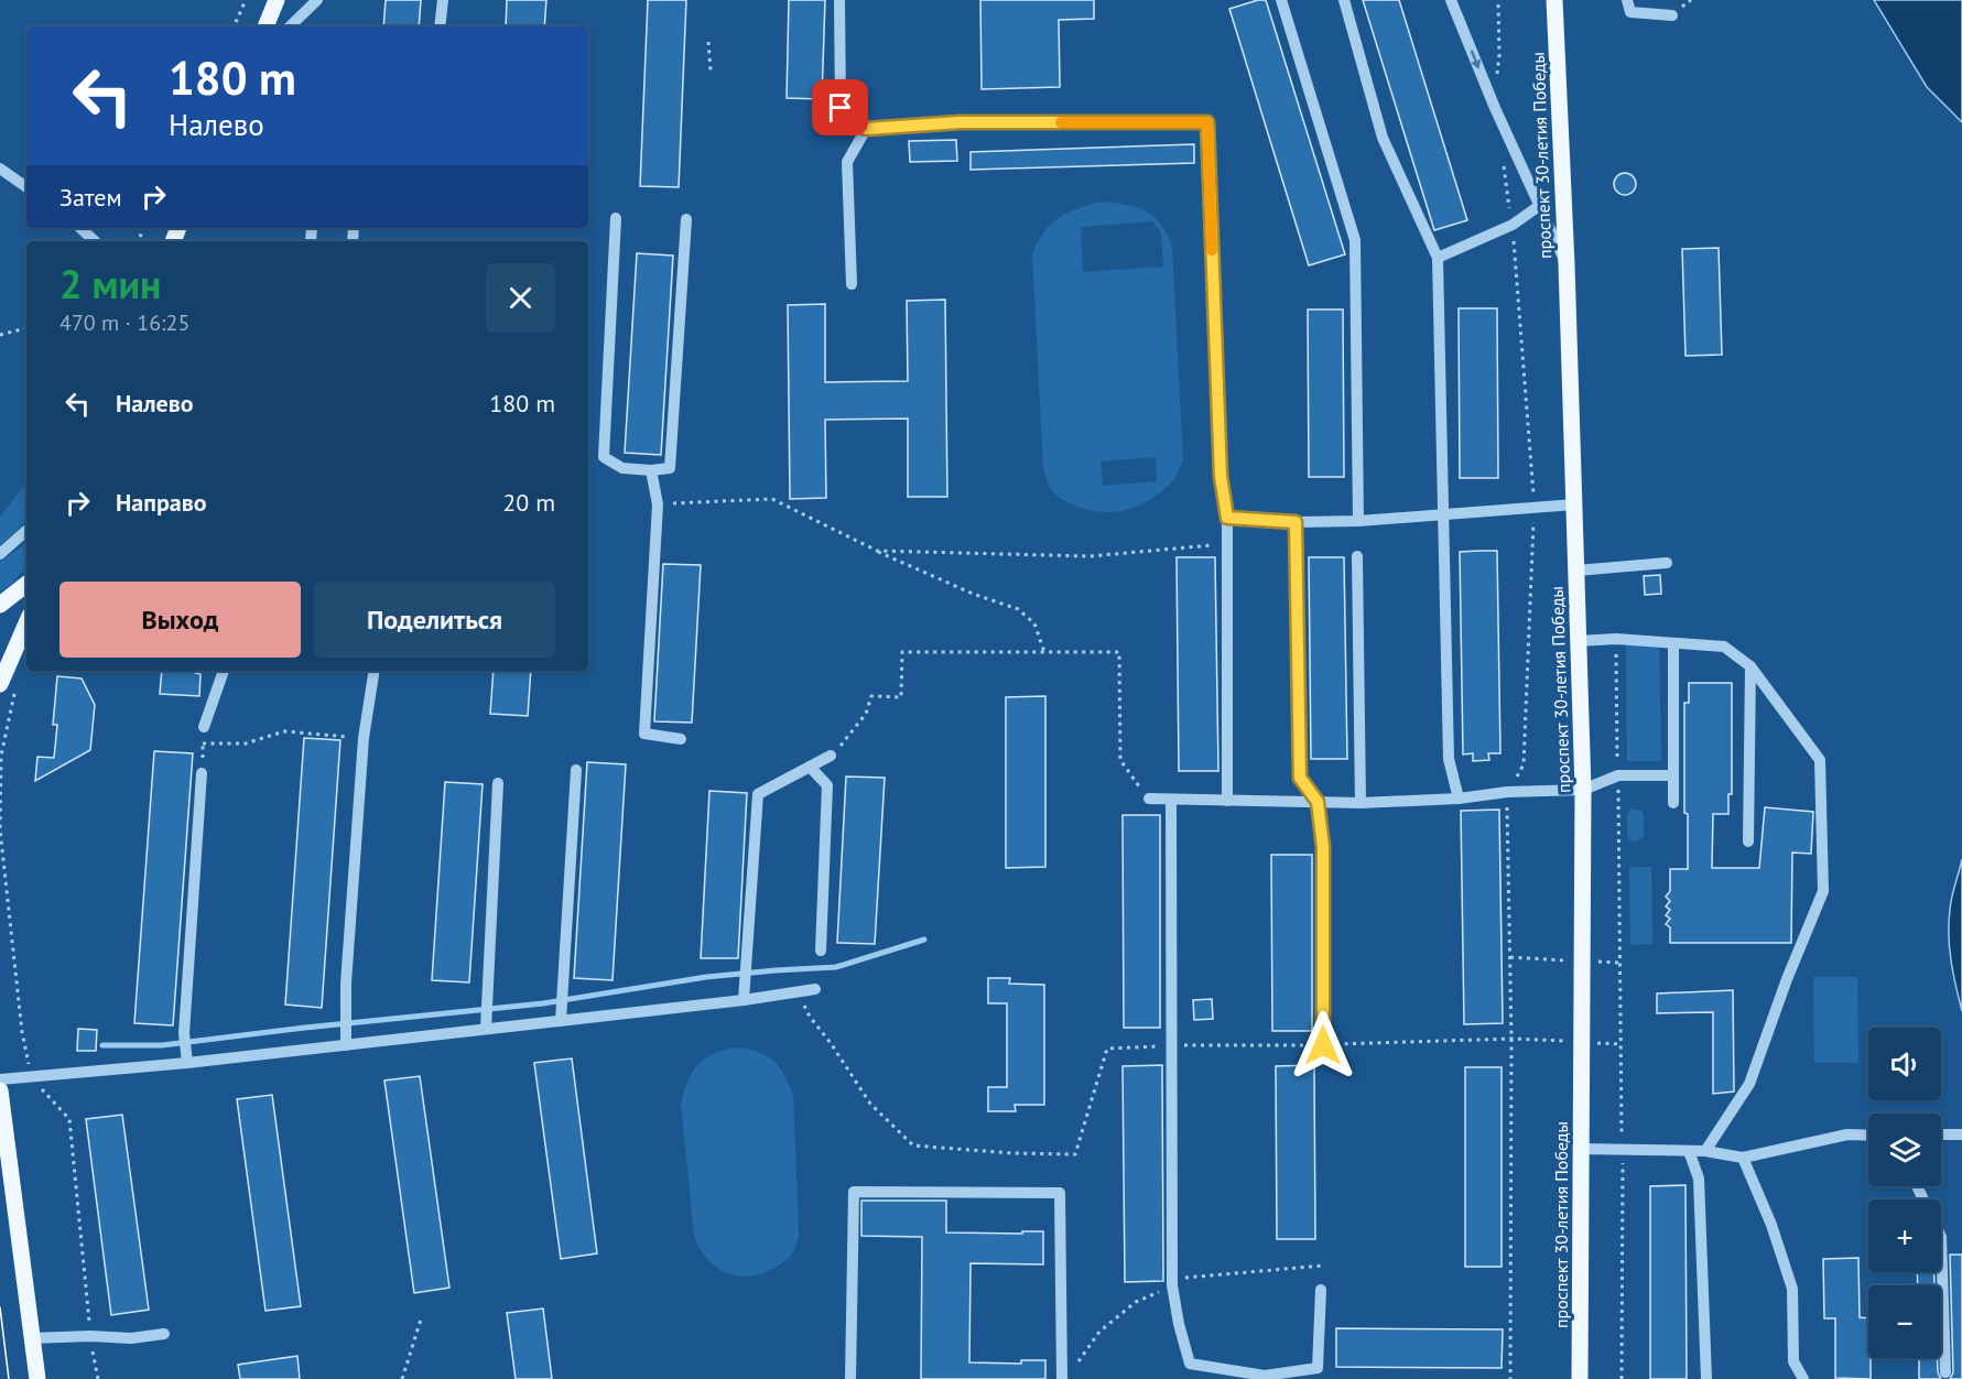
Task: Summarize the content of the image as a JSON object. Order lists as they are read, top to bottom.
{
  "streets": {
    "main road": ["проспект 30-летия Победы"]
  },
  "page": {
    "turn": ["180 m", "Налево"],
    "then": "Затем",
    "heading": ["2 мин", "470 m · 16:25"],
    "list": [
      {
        "name": "Налево",
        "value": "180 m"
      },
      {
        "name": "Направо",
        "value": "20 m"
      }
    ],
    "buttons": ["Выход", "Поделиться"],
    "map_buttons": ["+", "−"]
  }
}
